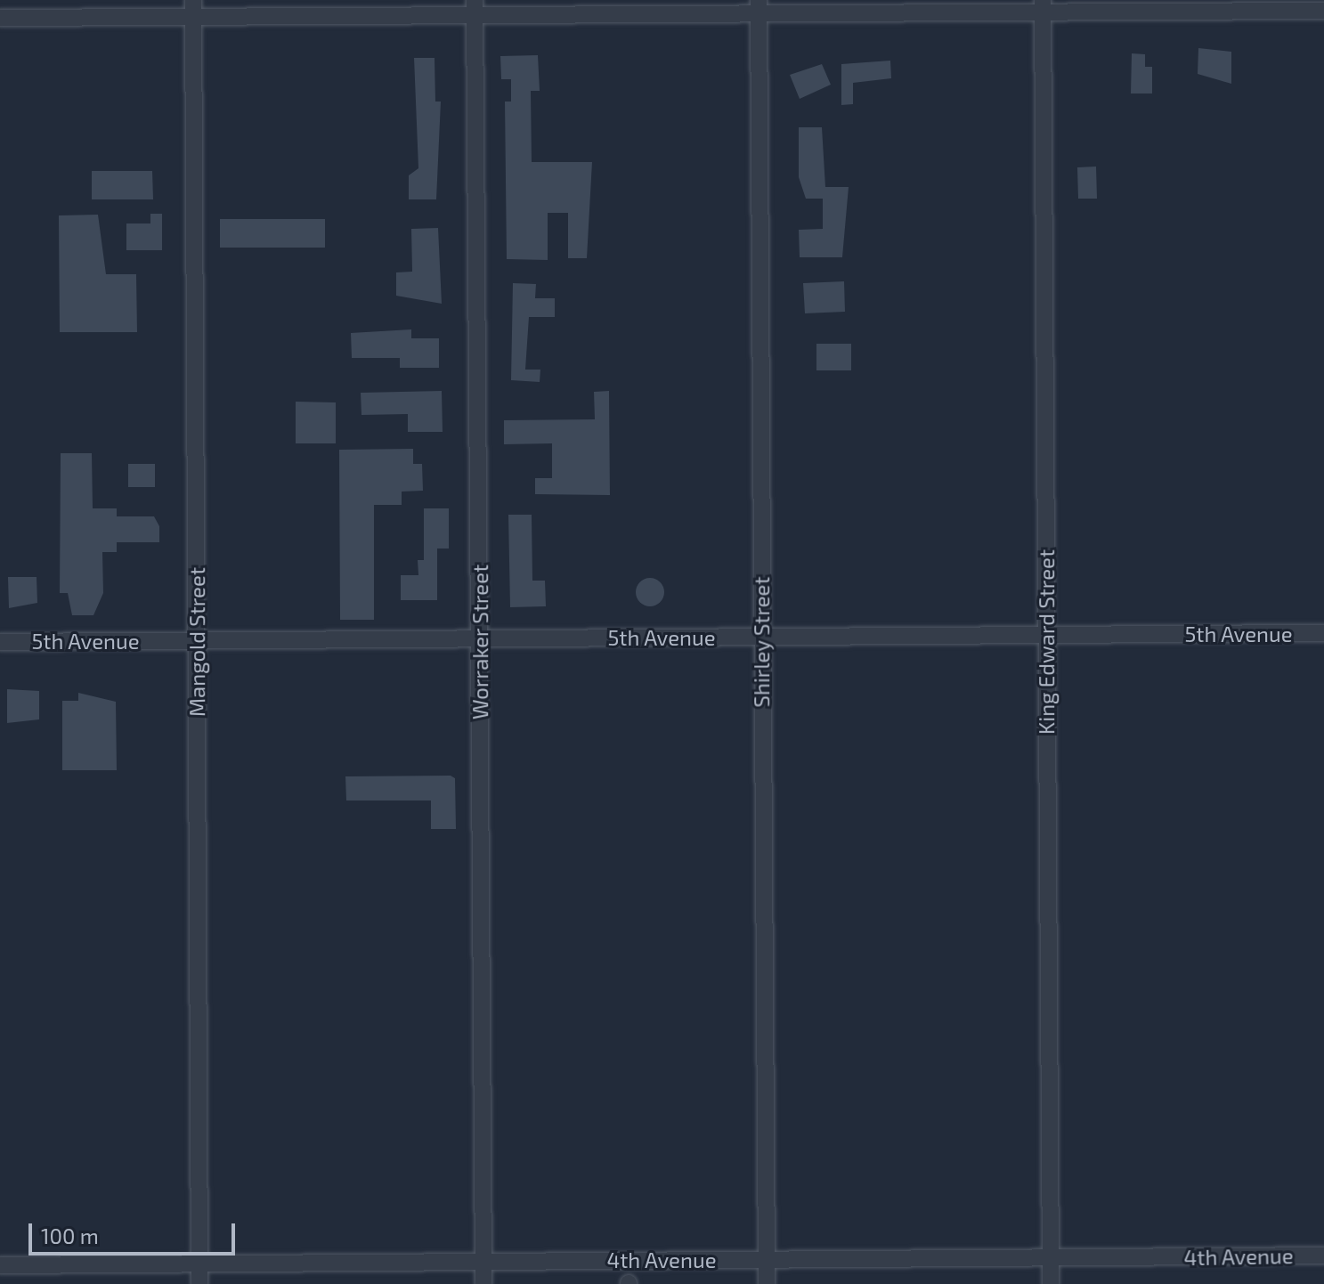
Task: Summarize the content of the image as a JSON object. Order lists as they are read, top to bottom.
{
  "streets": {
    "street": [
      "5th Avenue",
      "Mangold Street",
      "Worraker Street",
      "Shirley Street",
      "King Edward Street",
      "4th Avenue"
    ]
  },
  "crossings": [
    ["5th Avenue", "Mangold Street"],
    ["5th Avenue", "Worraker Street"],
    ["5th Avenue", "Shirley Street"],
    ["5th Avenue", "King Edward Street"],
    ["Mangold Street", "4th Avenue"],
    ["Worraker Street", "4th Avenue"],
    ["Shirley Street", "4th Avenue"],
    ["King Edward Street", "4th Avenue"]
  ],
  "scale_bar": "100 m"
}
